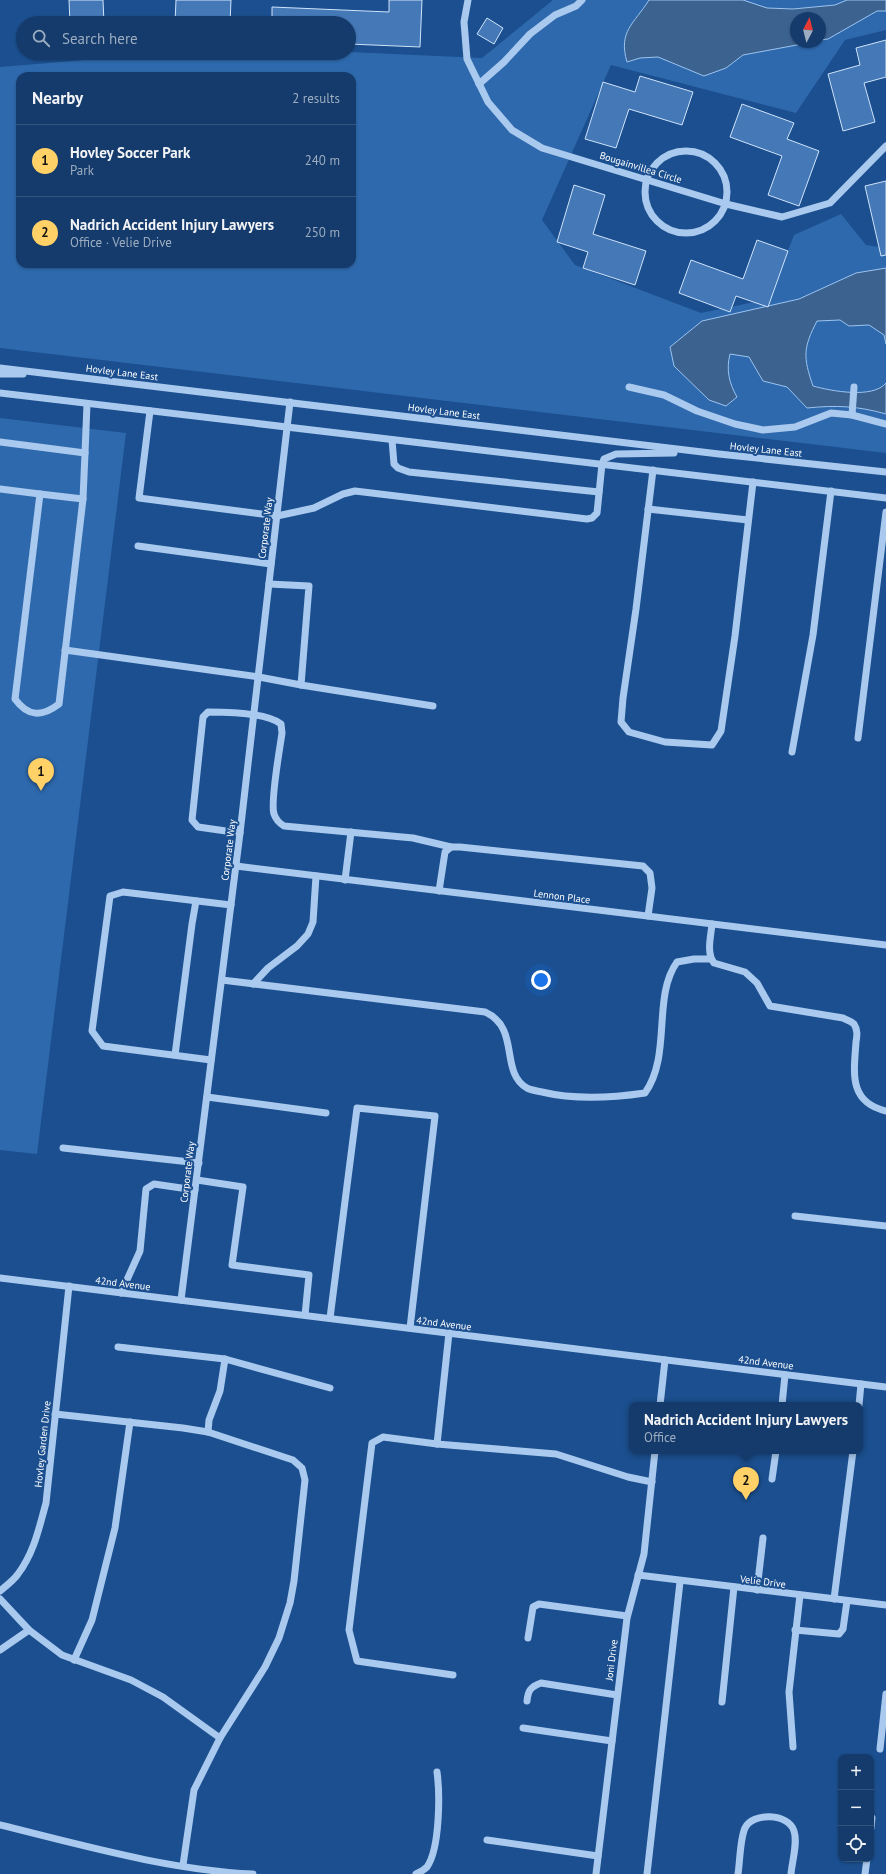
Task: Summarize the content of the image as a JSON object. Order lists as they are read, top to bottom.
{
  "streets": {
    "street": [
      "Bougainvillea Circle",
      "Hovley Lane East",
      "Corporate Way",
      "Lennon Place",
      "42nd Avenue",
      "Hovley Garden Drive",
      "Velie Drive",
      "Joni Drive"
    ]
  },
  "crossings": [
    ["Hovley Lane East", "Corporate Way"],
    ["Corporate Way", "Lennon Place"],
    ["Corporate Way", "42nd Avenue"],
    ["42nd Avenue", "Hovley Garden Drive"],
    ["Velie Drive", "Joni Drive"]
  ],
  "north": "top",
  "page": {
    "search": "Search here",
    "heading": ["Nearby", "2 results"],
    "list": [
      {
        "mark": "1",
        "name": "Hovley Soccer Park",
        "note": "Park",
        "value": "240 m"
      },
      {
        "mark": "2",
        "name": "Nadrich Accident Injury Lawyers",
        "note": "Office · Velie Drive",
        "value": "250 m"
      }
    ],
    "pins": ["1", "2"],
    "popup": ["Nadrich Accident Injury Lawyers", "Office"],
    "map_buttons": ["+", "−"]
  }
}
